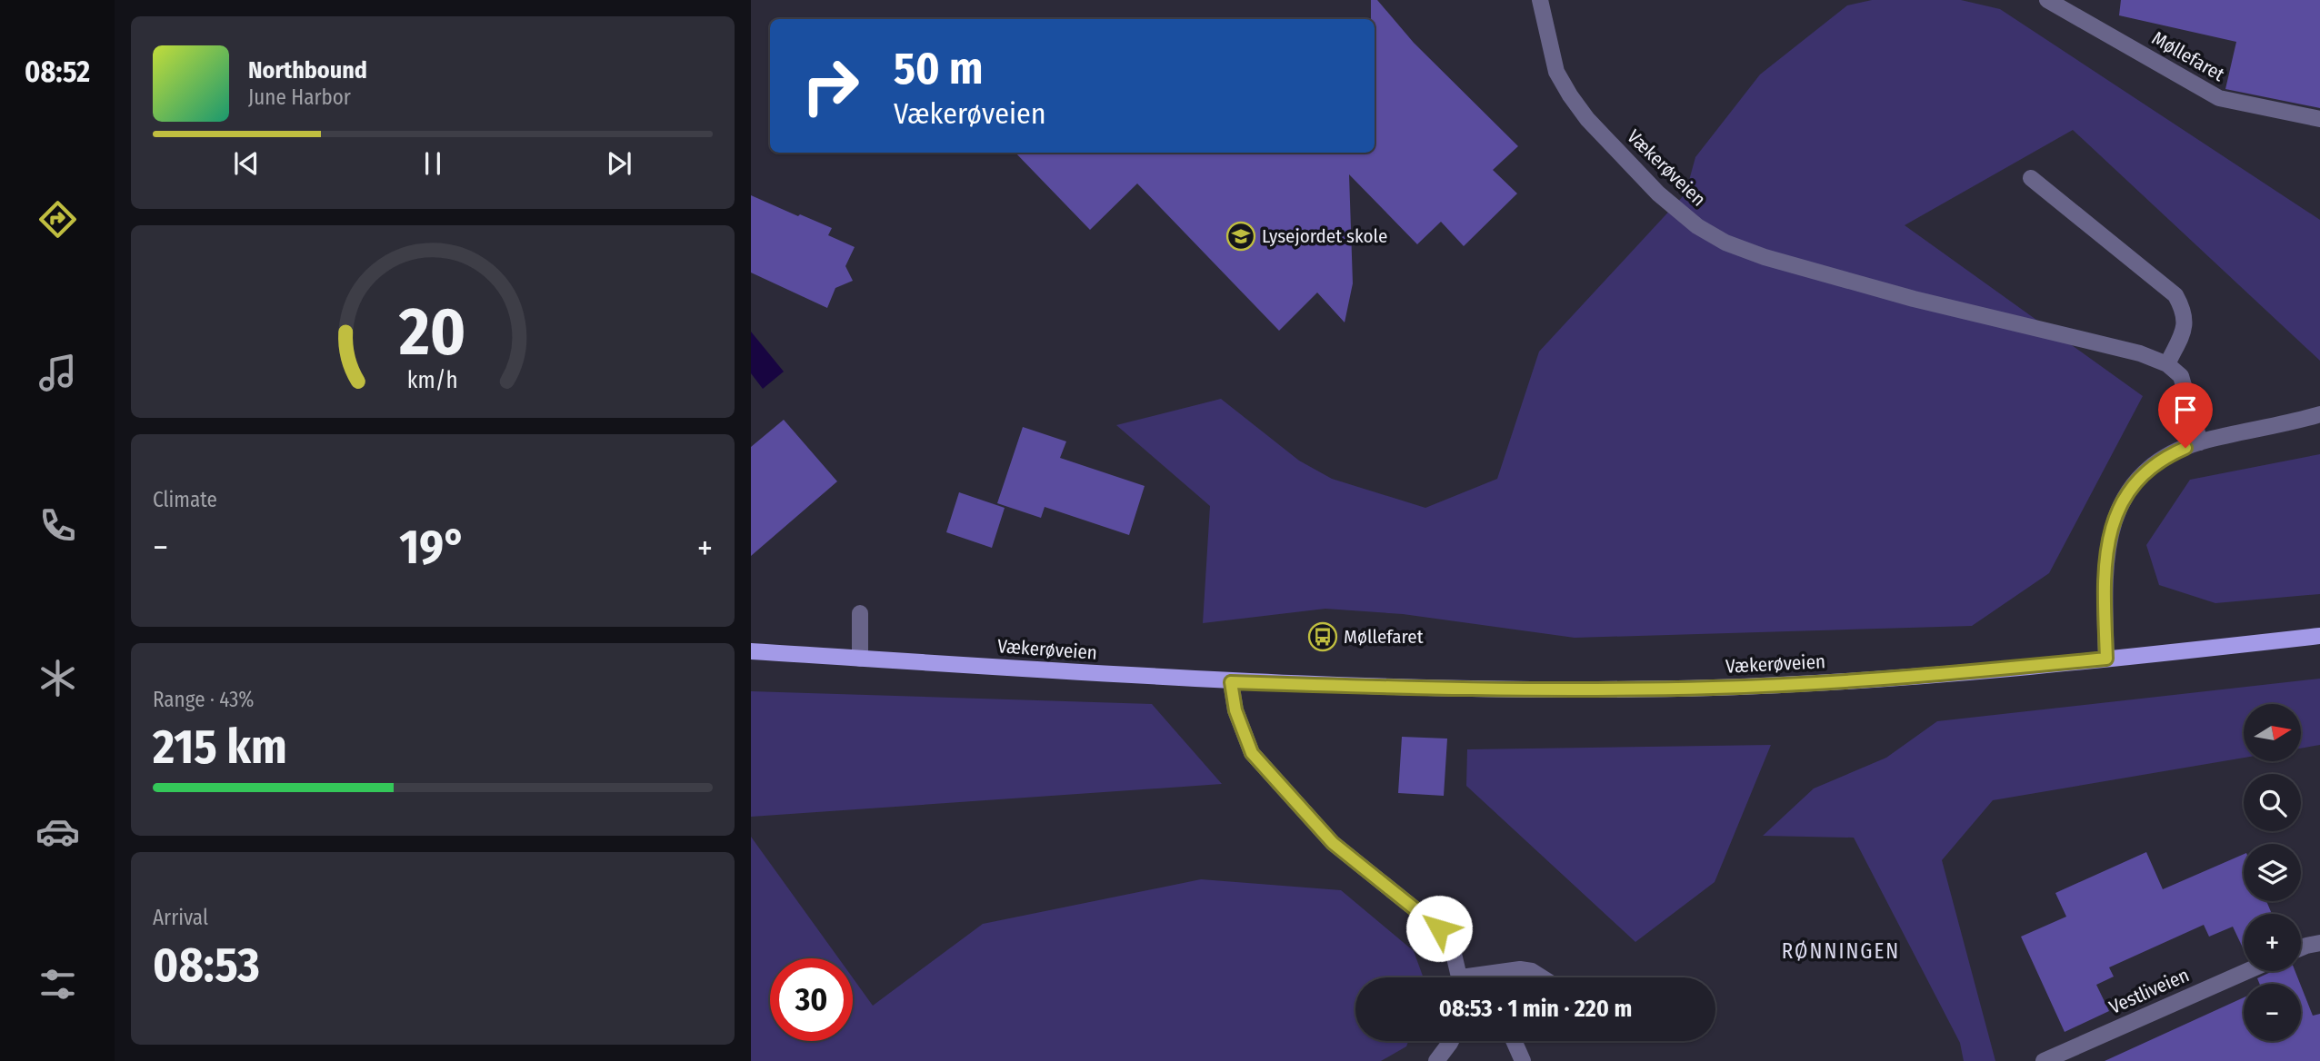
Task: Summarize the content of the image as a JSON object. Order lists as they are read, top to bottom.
{
  "streets": {
    "main road": ["Vækerøveien"],
    "street": ["Møllefaret", "Vestliveien"]
  },
  "districts": ["RØNNINGEN"],
  "places": {
    "school or university": ["Lysejordet skole"],
    "bus stop": ["Møllefaret"]
  },
  "north": "right",
  "page": {
    "tabs": "08:52",
    "turn": ["50 m", "Vækerøveien"],
    "song": ["Northbound", "June Harbor"],
    "tile": [
      "Climate",
      ["Range · 43%", "215 km"],
      ["Arrival", "08:53"]
    ],
    "heat": ["−", "19°", "+"],
    "map_buttons": ["+", "−"],
    "limit": "30",
    "trip": "08:53 · 1 min · 220 m",
    "gauge": ["20", "km/h"]
  }
}
